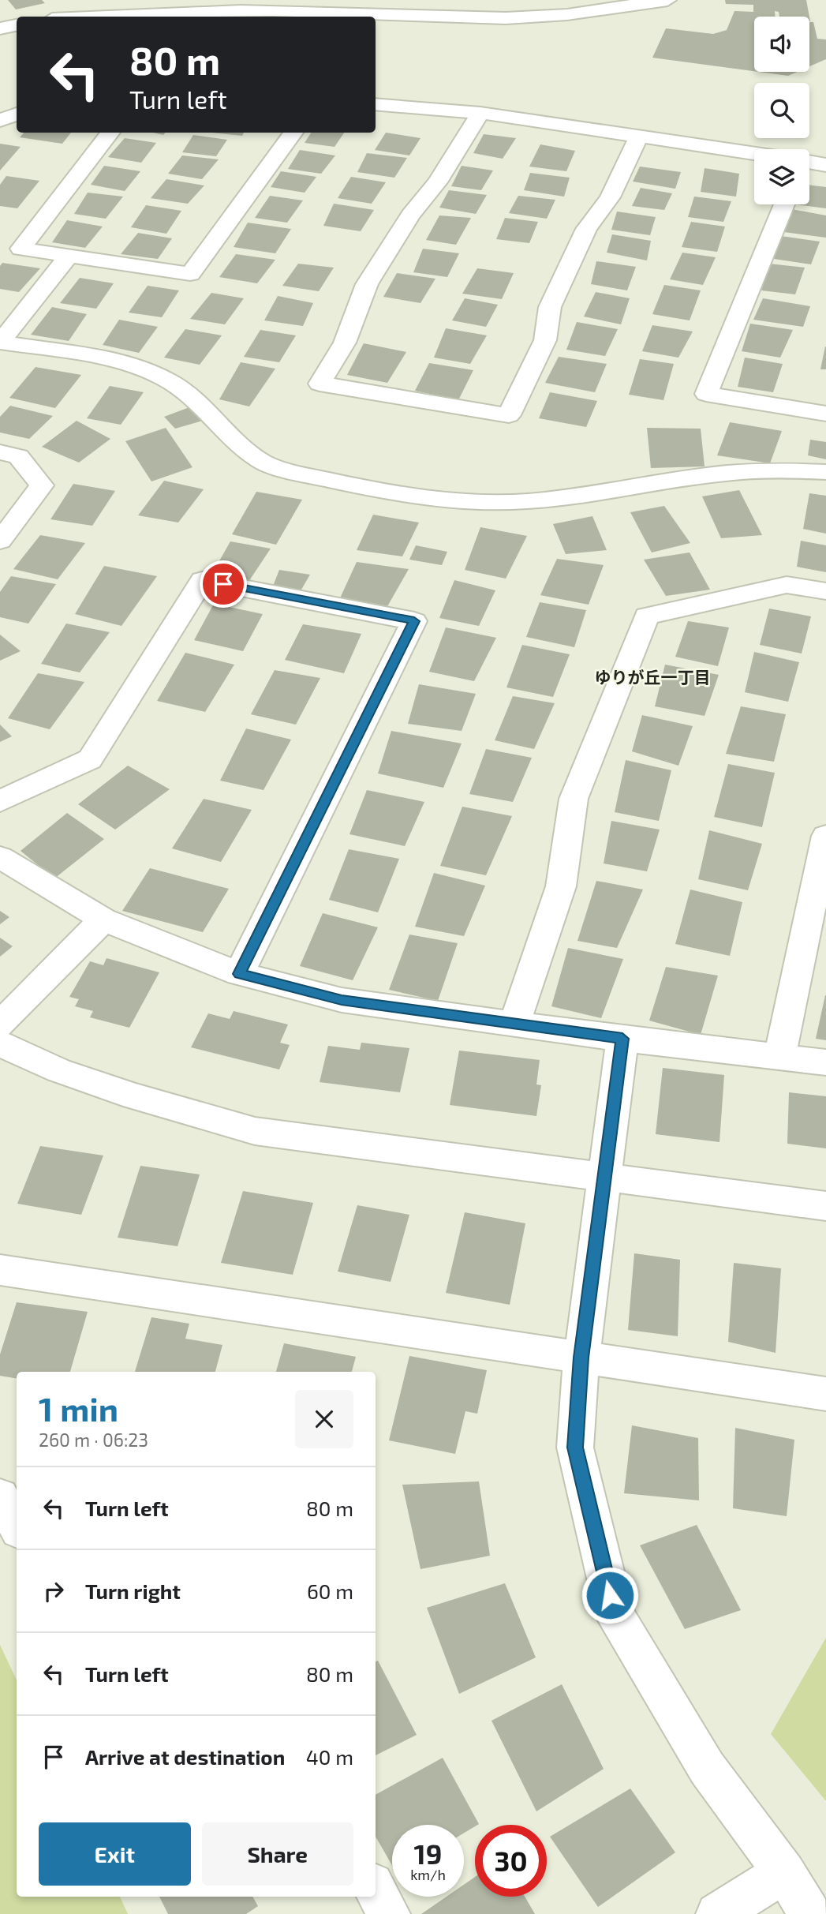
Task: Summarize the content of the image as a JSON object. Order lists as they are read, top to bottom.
{
  "districts": ["ゆりが丘一丁目"],
  "page": {
    "turn": ["80 m", "Turn left"],
    "heading": ["1 min", "260 m · 06:23"],
    "list": [
      {
        "name": "Turn left",
        "value": "80 m"
      },
      {
        "name": "Turn right",
        "value": "60 m"
      },
      {
        "name": "Turn left",
        "value": "80 m"
      },
      {
        "name": "Arrive at destination",
        "value": "40 m"
      }
    ],
    "buttons": ["Exit", "Share"],
    "speed": "19 km/h",
    "limit": "30"
  }
}
